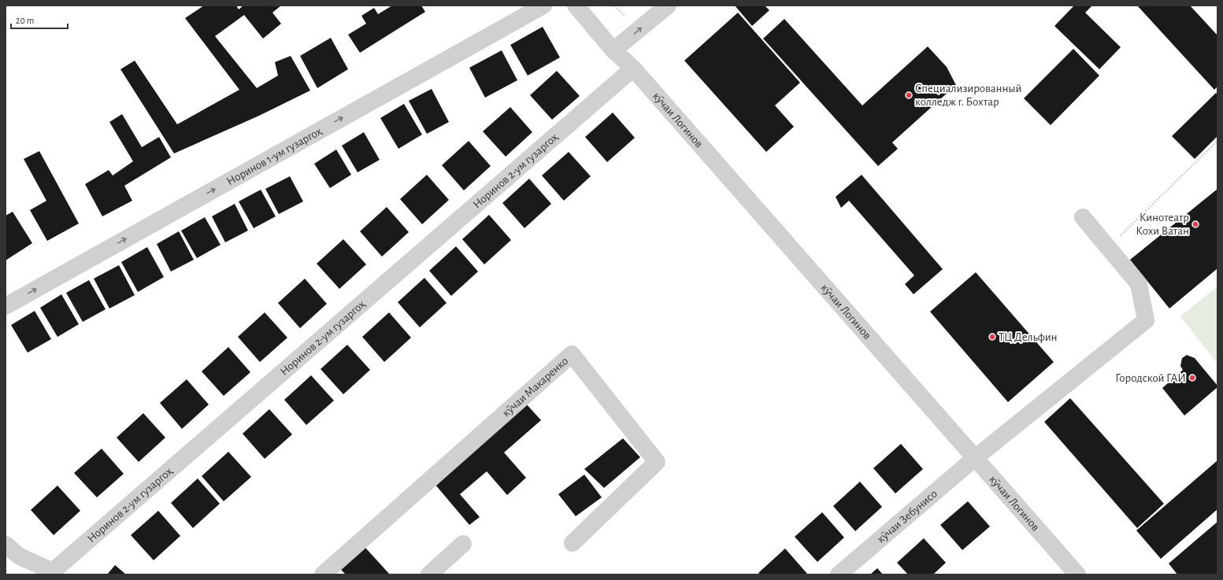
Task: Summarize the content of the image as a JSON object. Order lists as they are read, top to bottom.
{
  "streets": {
    "street": [
      "кӯчаи Логинов",
      "Норинов 1-ум гузаргоҳ",
      "Норинов 2-ум гузаргоҳ",
      "кӯчаи Макаренко",
      "кӯчаи Зебунисо"
    ]
  },
  "crossings": [
    ["кӯчаи Логинов", "Норинов 2-ум гузаргоҳ"],
    ["кӯчаи Логинов", "кӯчаи Зебунисо"]
  ],
  "one_way": ["Норинов 1-ум гузаргоҳ"],
  "places": [
    "Специализированный колледж г. Бохтар",
    "Кинотеатр Кохи Ватан",
    "ТЦ Дельфин",
    "Городской ГАИ"
  ],
  "scale_bar": "20 m"
}
